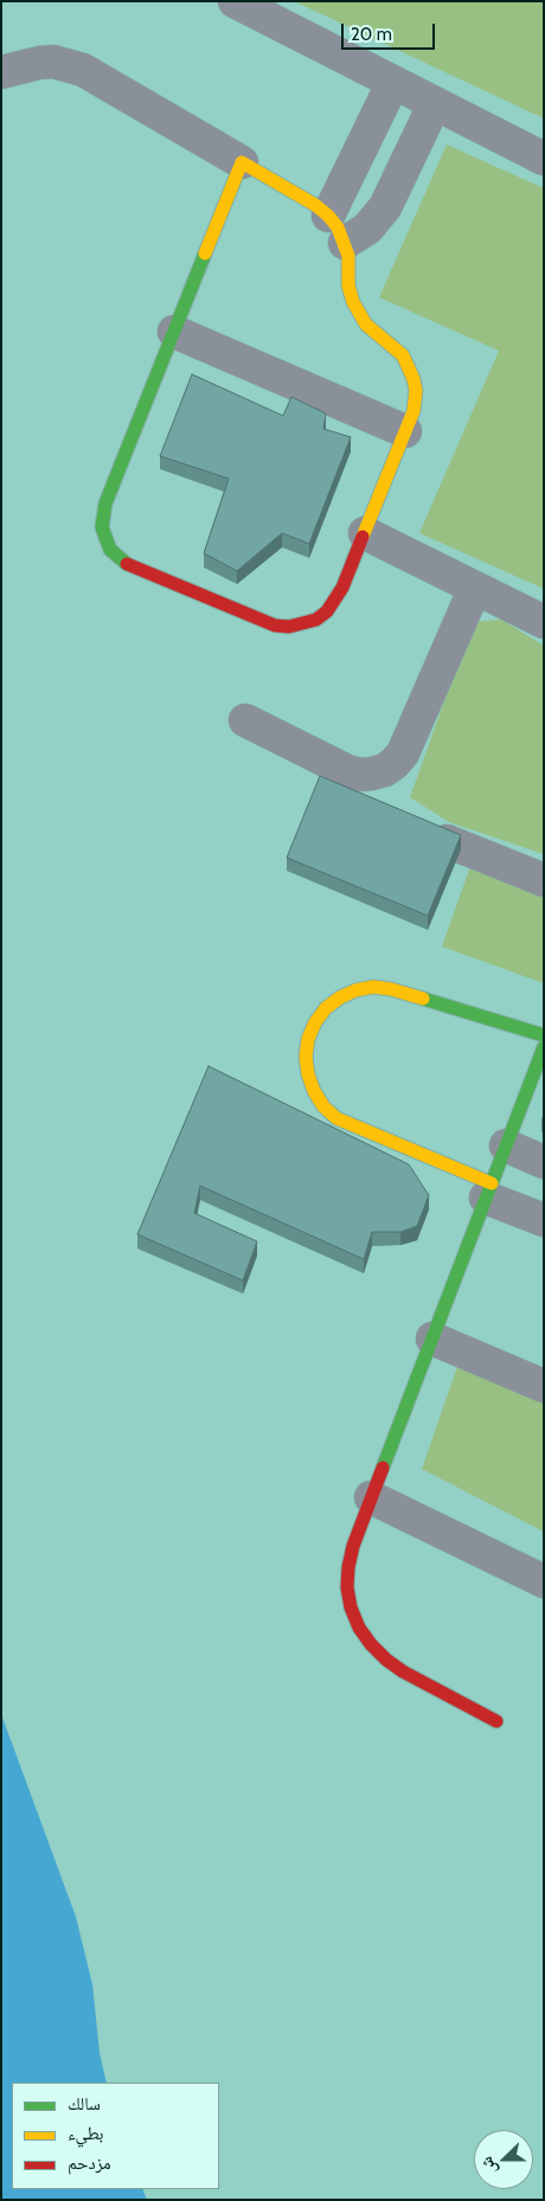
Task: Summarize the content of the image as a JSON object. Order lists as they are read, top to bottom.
{
  "legend": ["سالك", "بطيء", "مزدحم"],
  "scale_bar": "20 m",
  "north": "left"
}
